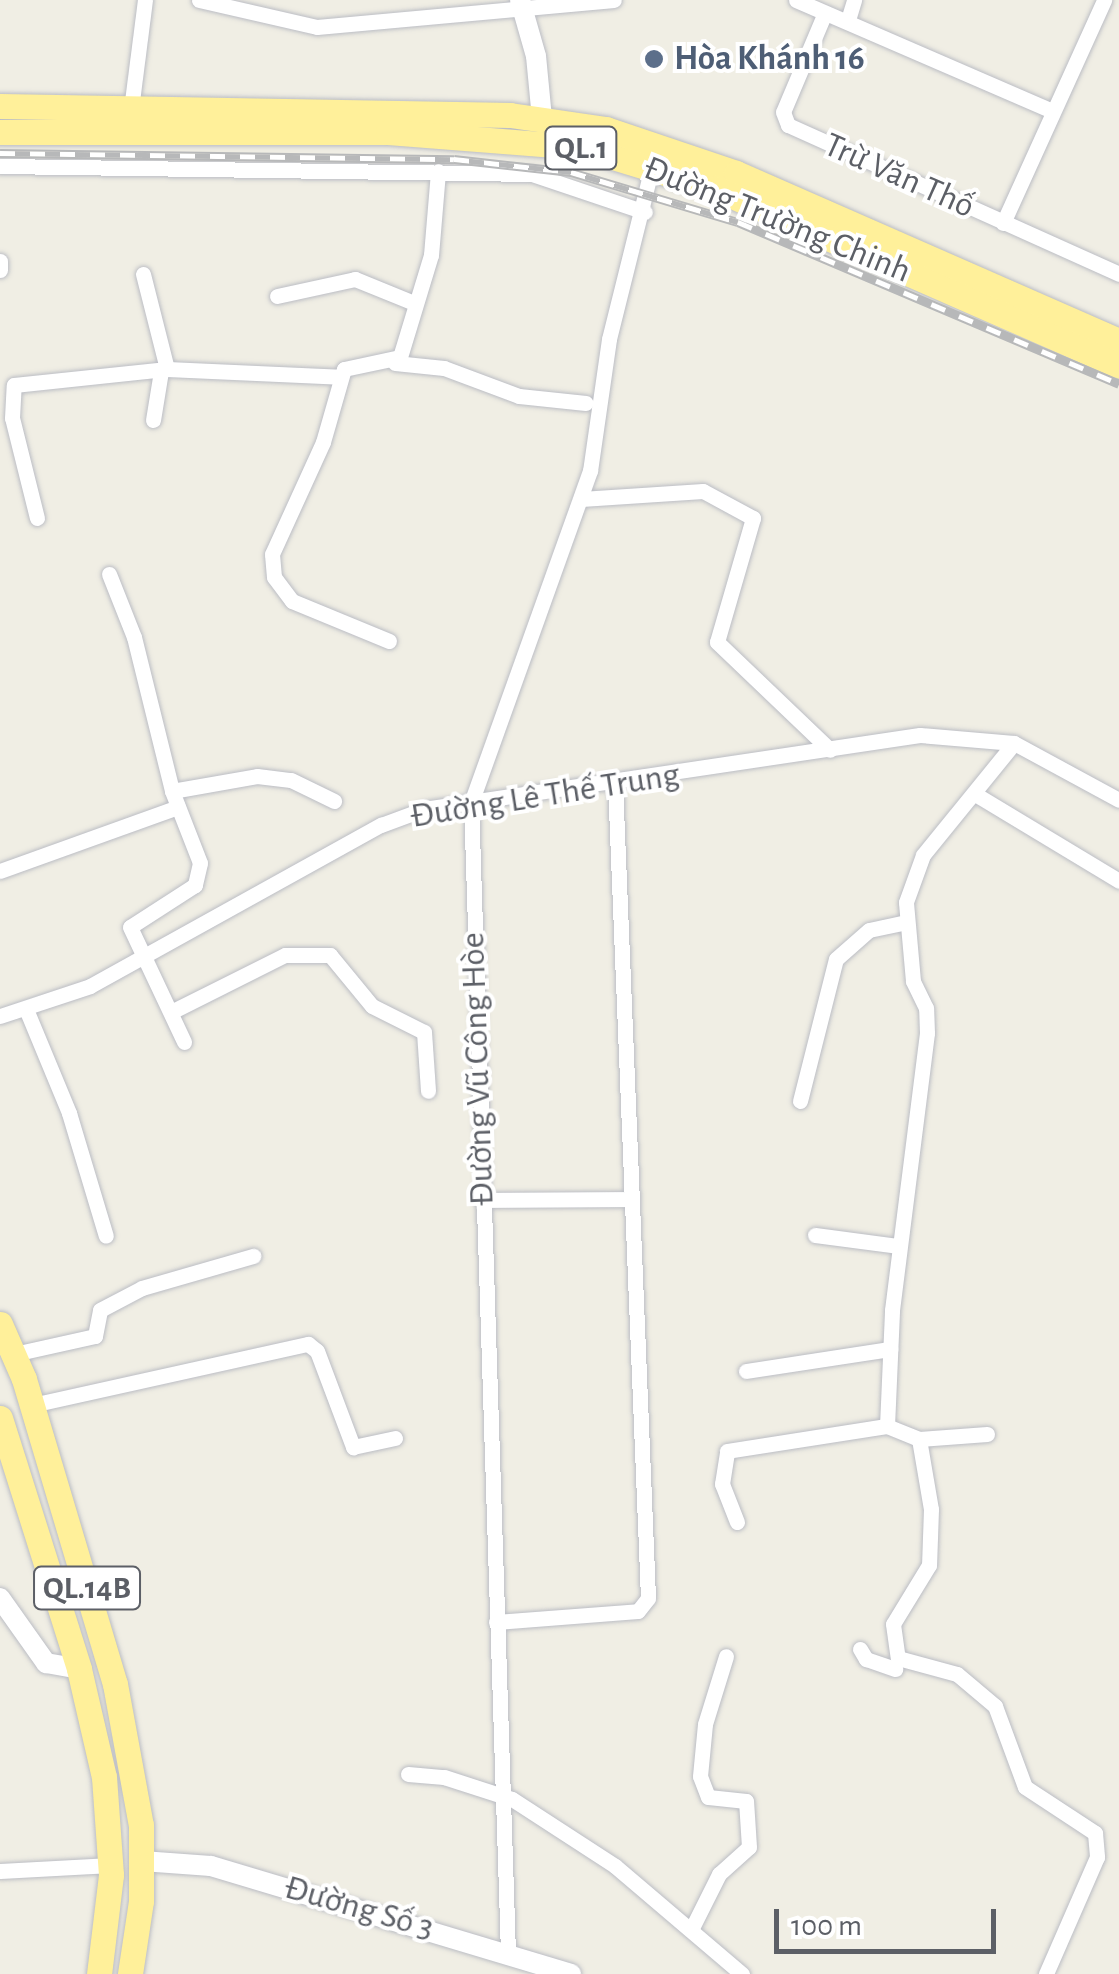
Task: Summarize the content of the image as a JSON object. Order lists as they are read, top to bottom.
{
  "streets": {
    "highway": ["QL.1", "Đường Trường Chinh", "QL.14B"],
    "street": [
      "Trừ Văn Thố",
      "Đường Lê Thế Trung",
      "Đường Vũ Công Hòe",
      "Đường Số 3"
    ]
  },
  "crossings": [
    ["Đường Trường Chinh", "Đường Vũ Công Hòe"],
    ["Đường Lê Thế Trung", "Đường Vũ Công Hòe"],
    ["Đường Vũ Công Hòe", "Đường Số 3"],
    ["QL.14B", "Đường Số 3"]
  ],
  "places": ["Hòa Khánh 16"],
  "scale_bar": "100 m"
}
